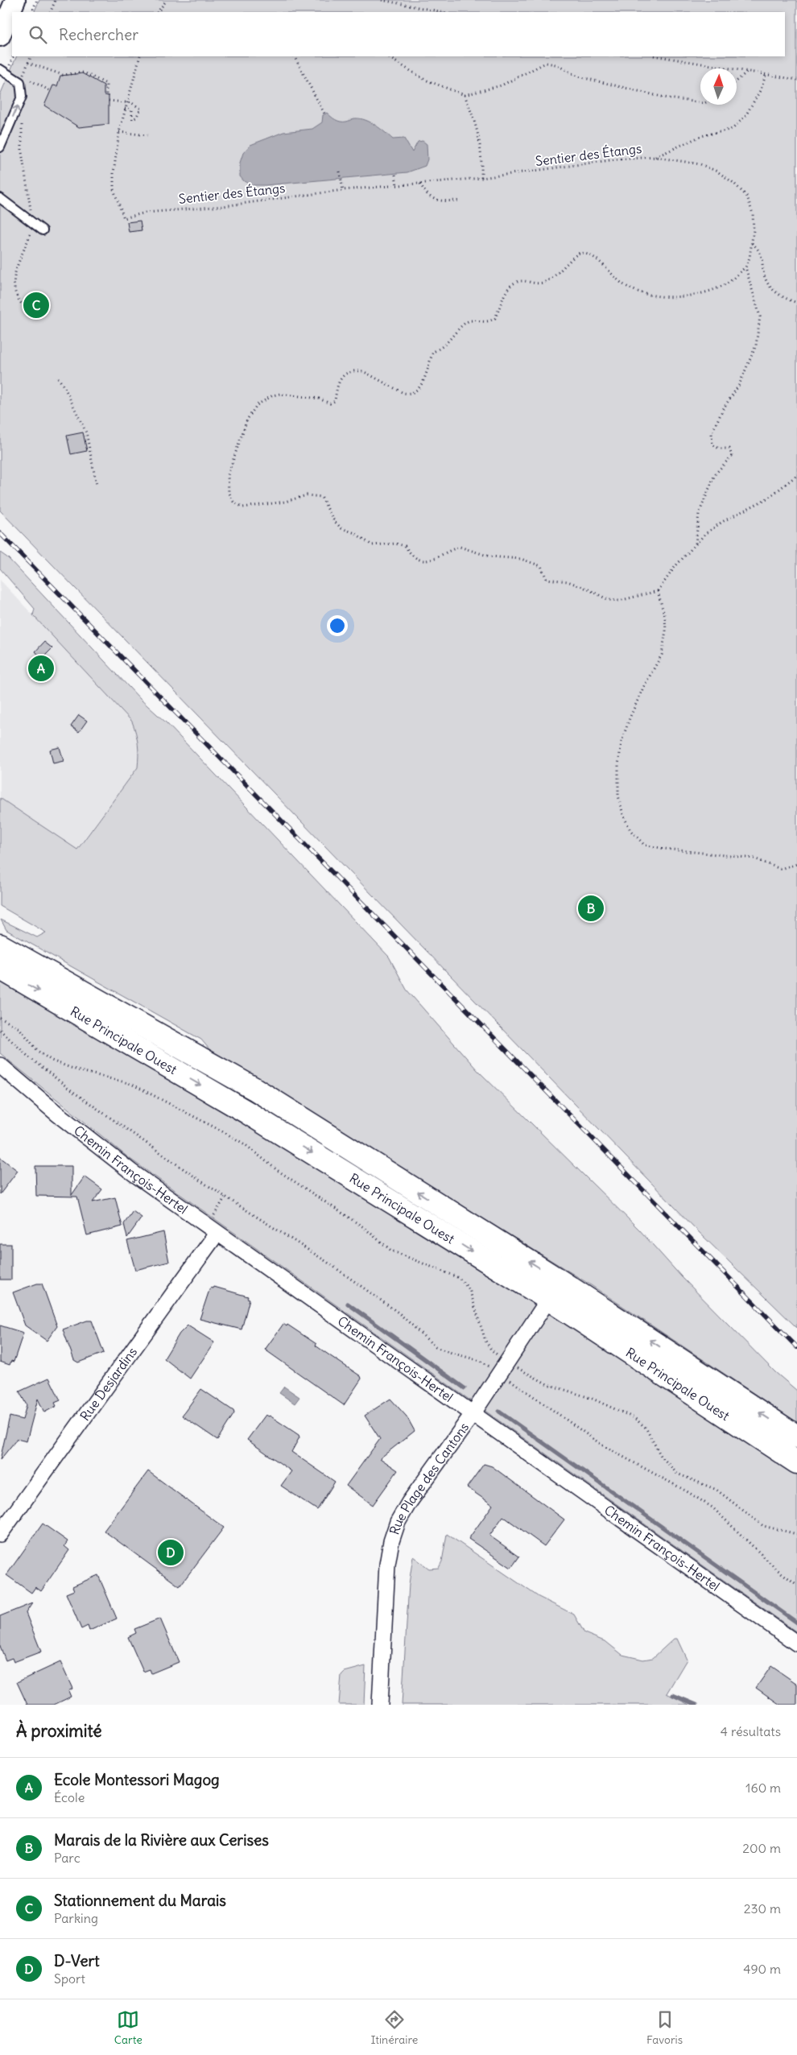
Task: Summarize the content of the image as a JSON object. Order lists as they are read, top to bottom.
{
  "streets": {
    "main road": ["Rue Principale Ouest"],
    "street": ["Chemin François-Hertel", "Rue Desjardins", "Rue Plage des Cantons"],
    "path": ["Sentier des Étangs"]
  },
  "crossings": [
    ["Rue Principale Ouest", "Rue Plage des Cantons"],
    ["Chemin François-Hertel", "Rue Desjardins"],
    ["Chemin François-Hertel", "Rue Plage des Cantons"]
  ],
  "north": "top",
  "page": {
    "search": "Rechercher",
    "pins": [
      "C",
      "A",
      "B",
      "D"
    ],
    "heading": ["À proximité", "4 résultats"],
    "list": [
      {
        "mark": "A",
        "name": "Ecole Montessori Magog",
        "note": "École",
        "value": "160 m"
      },
      {
        "mark": "B",
        "name": "Marais de la Rivière aux Cerises",
        "note": "Parc",
        "value": "200 m"
      },
      {
        "mark": "C",
        "name": "Stationnement du Marais",
        "note": "Parking",
        "value": "230 m"
      },
      {
        "mark": "D",
        "name": "D-Vert",
        "note": "Sport",
        "value": "490 m"
      }
    ],
    "nav": ["Carte", "Itinéraire", "Favoris"]
  }
}
